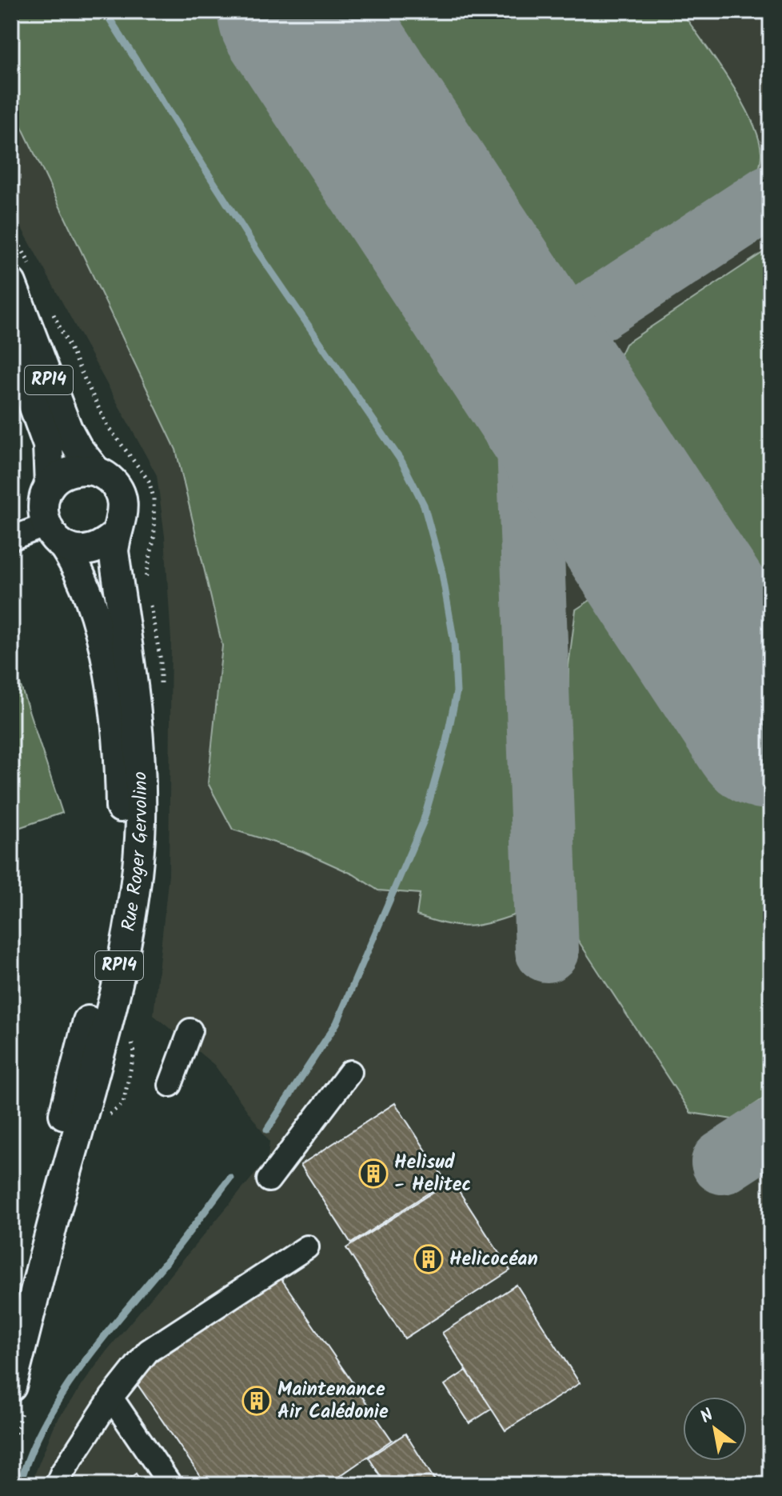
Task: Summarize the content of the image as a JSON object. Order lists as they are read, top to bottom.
{
  "streets": {
    "main road": ["RP14", "Rue Roger Gervolino"]
  },
  "crossings": [
    ["RP14", "Rue Roger Gervolino"]
  ],
  "places": {
    "building": ["Helisud - Helitec", "Helicocéan", "Maintenance Air Calédonie"]
  },
  "north": "top left"
}
